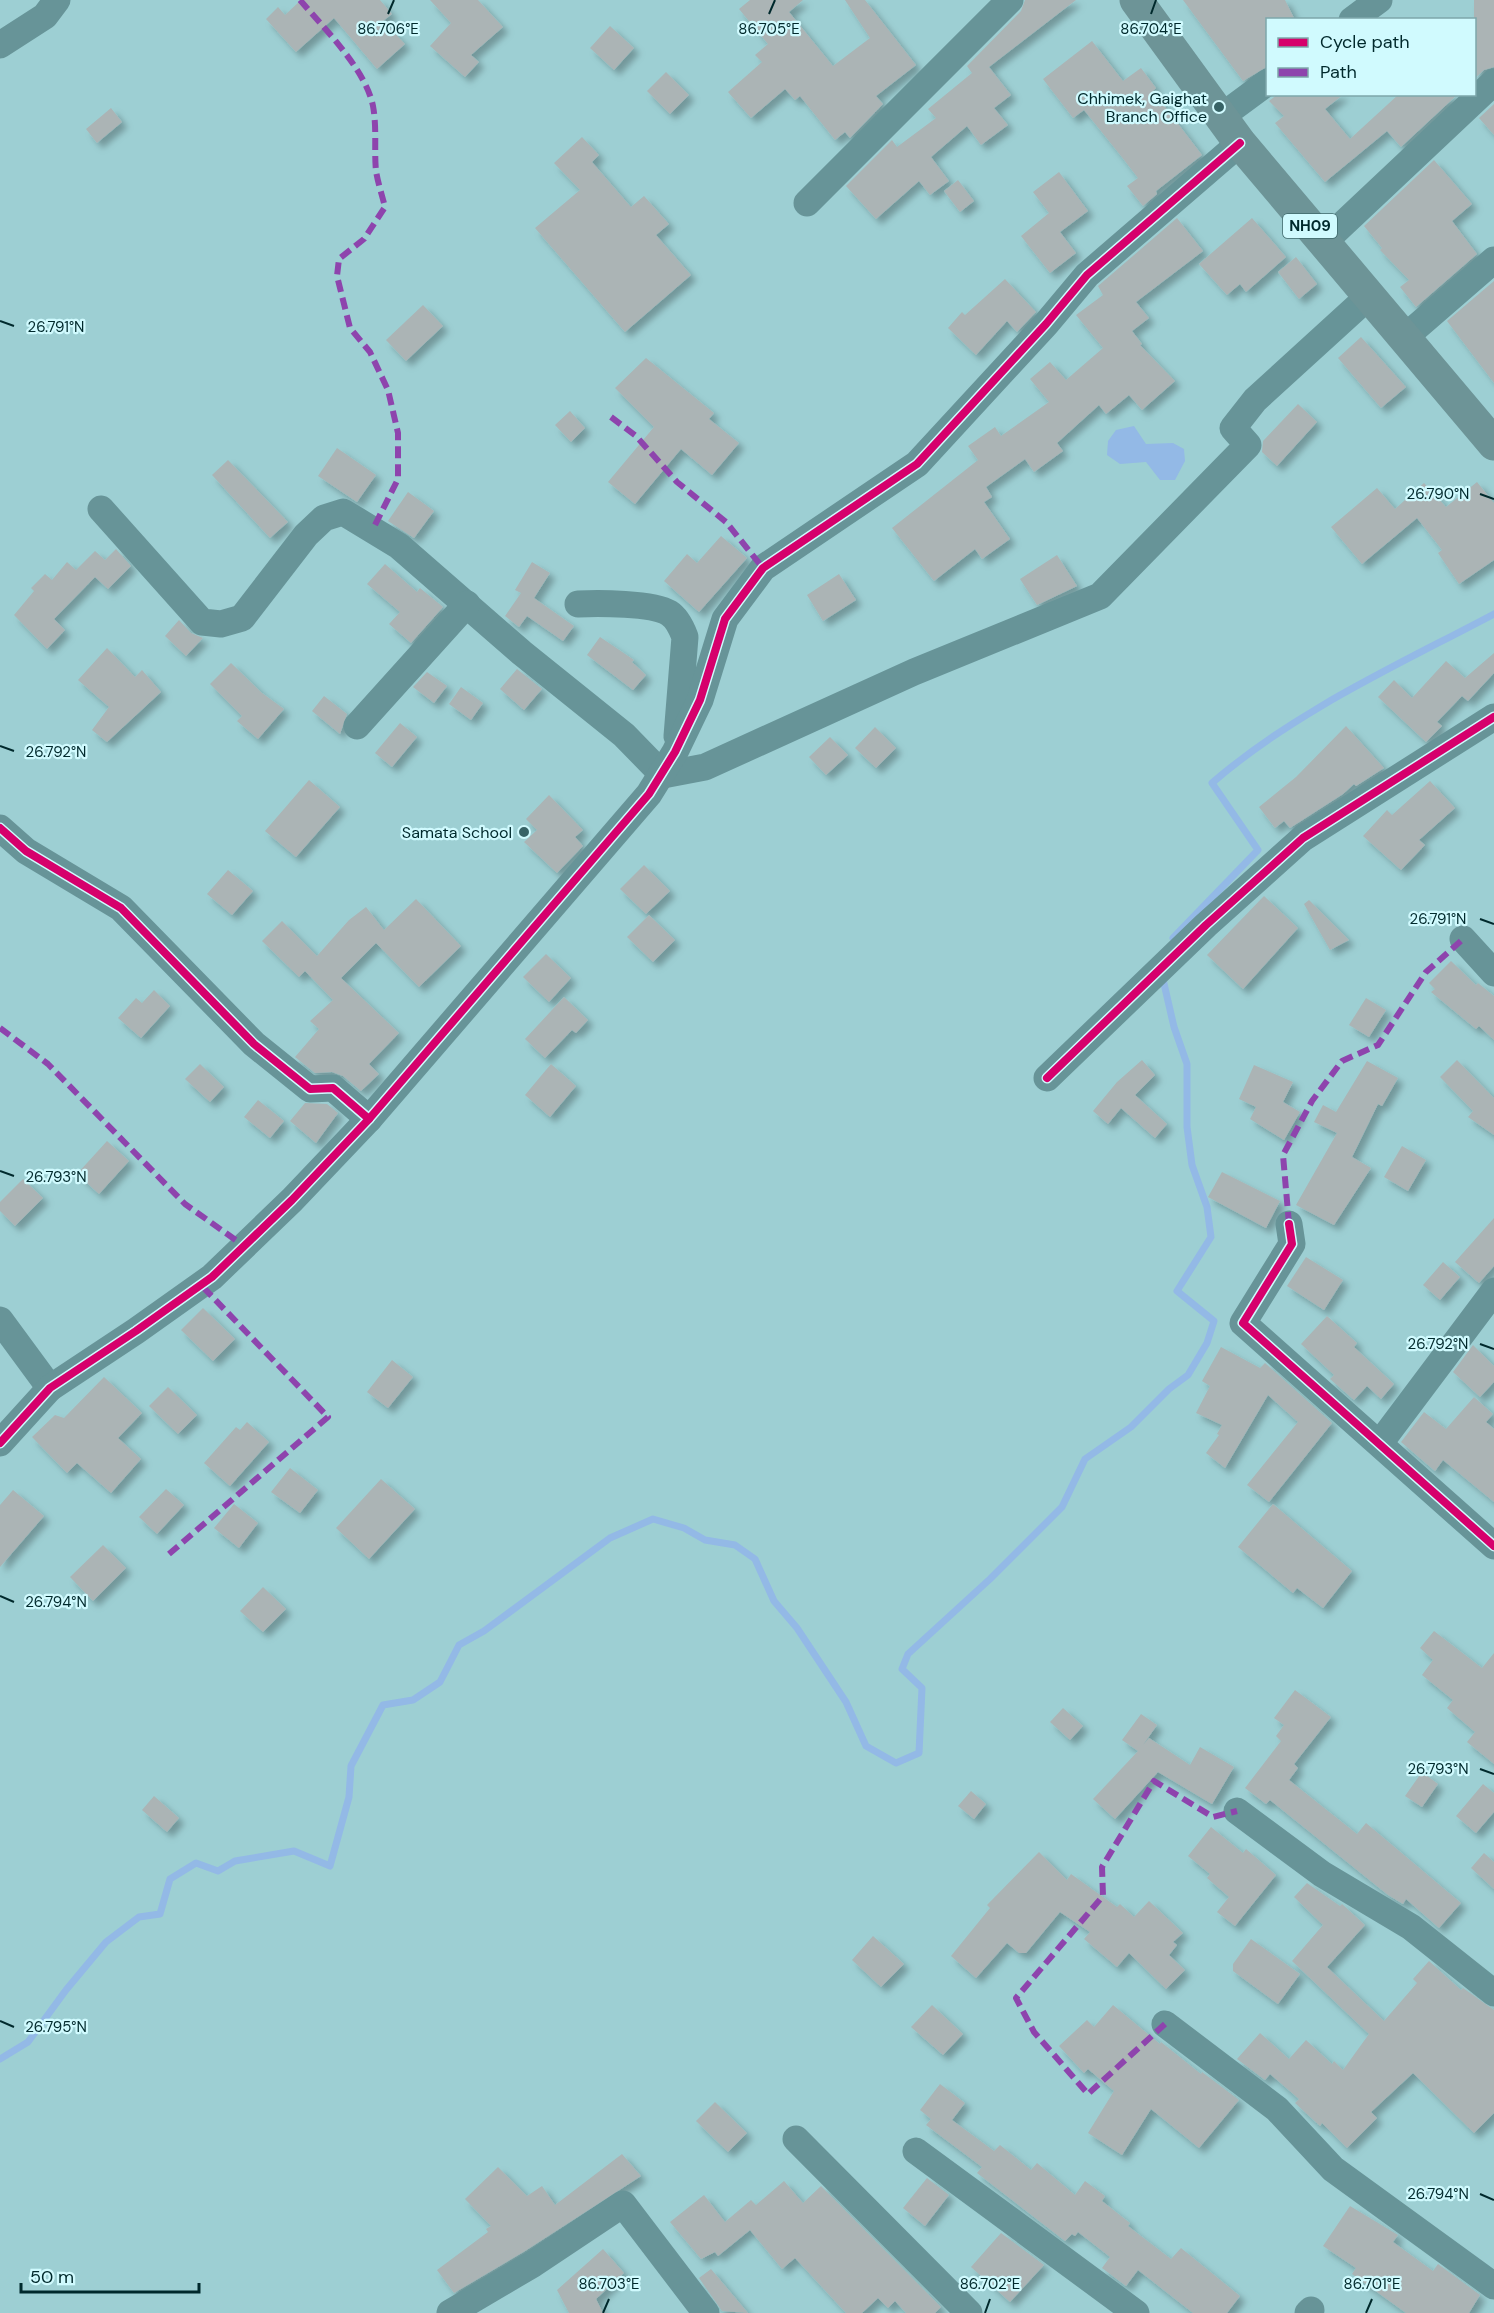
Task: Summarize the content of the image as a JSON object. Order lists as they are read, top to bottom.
{
  "streets": {
    "main road": ["NH09"]
  },
  "places": ["Chhimek, Gaighat Branch Office", "Samata School"],
  "legend": ["Cycle path", "Path"],
  "scale_bar": "50 m",
  "coordinates": [
    "86.706°E",
    "86.705°E",
    "86.704°E",
    "26.791°N",
    "26.790°N",
    "26.792°N",
    "26.793°N",
    "26.794°N",
    "26.795°N",
    "86.703°E",
    "86.702°E",
    "86.701°E"
  ]
}
